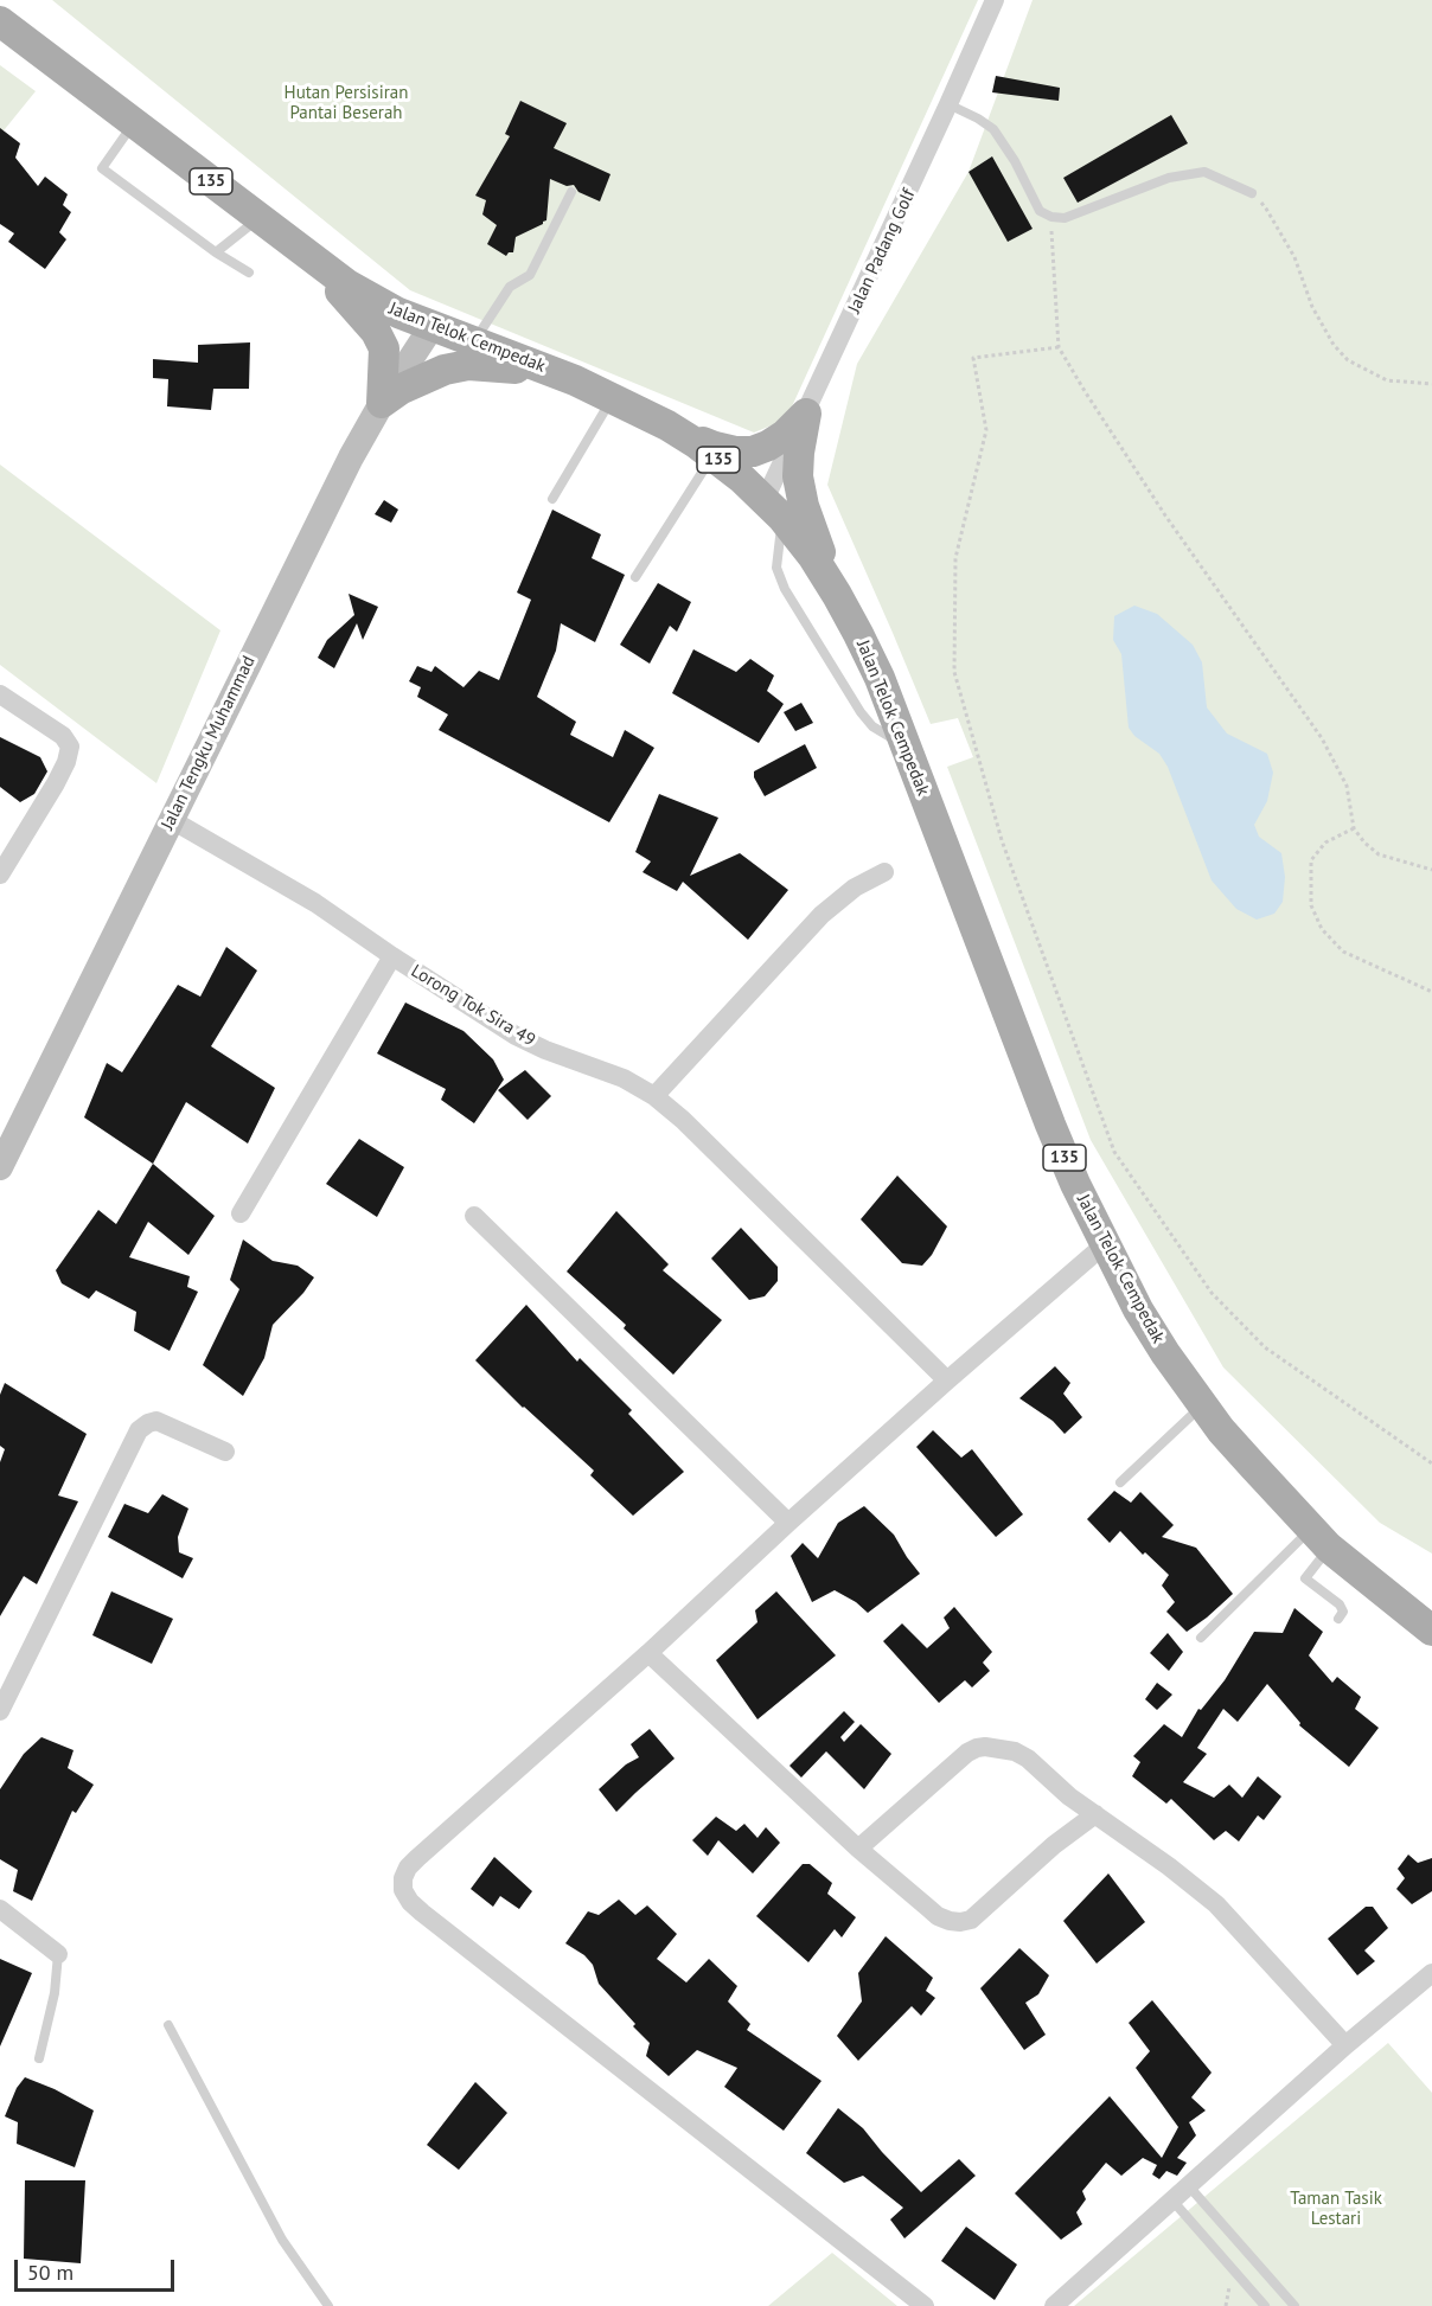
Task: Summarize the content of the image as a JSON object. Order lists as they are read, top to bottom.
{
  "streets": {
    "main road": ["135", "Jalan Telok Cempedak", "Jalan Tengku Muhammad"],
    "street": ["Jalan Padang Golf", "Lorong Tok Sira 49"]
  },
  "crossings": [
    ["Jalan Padang Golf", "Jalan Telok Cempedak"],
    ["Jalan Telok Cempedak", "Jalan Tengku Muhammad"],
    ["Jalan Tengku Muhammad", "Lorong Tok Sira 49"]
  ],
  "parks": ["Hutan Persisiran Pantai Beserah", "Taman Tasik Lestari"],
  "scale_bar": "50 m"
}
